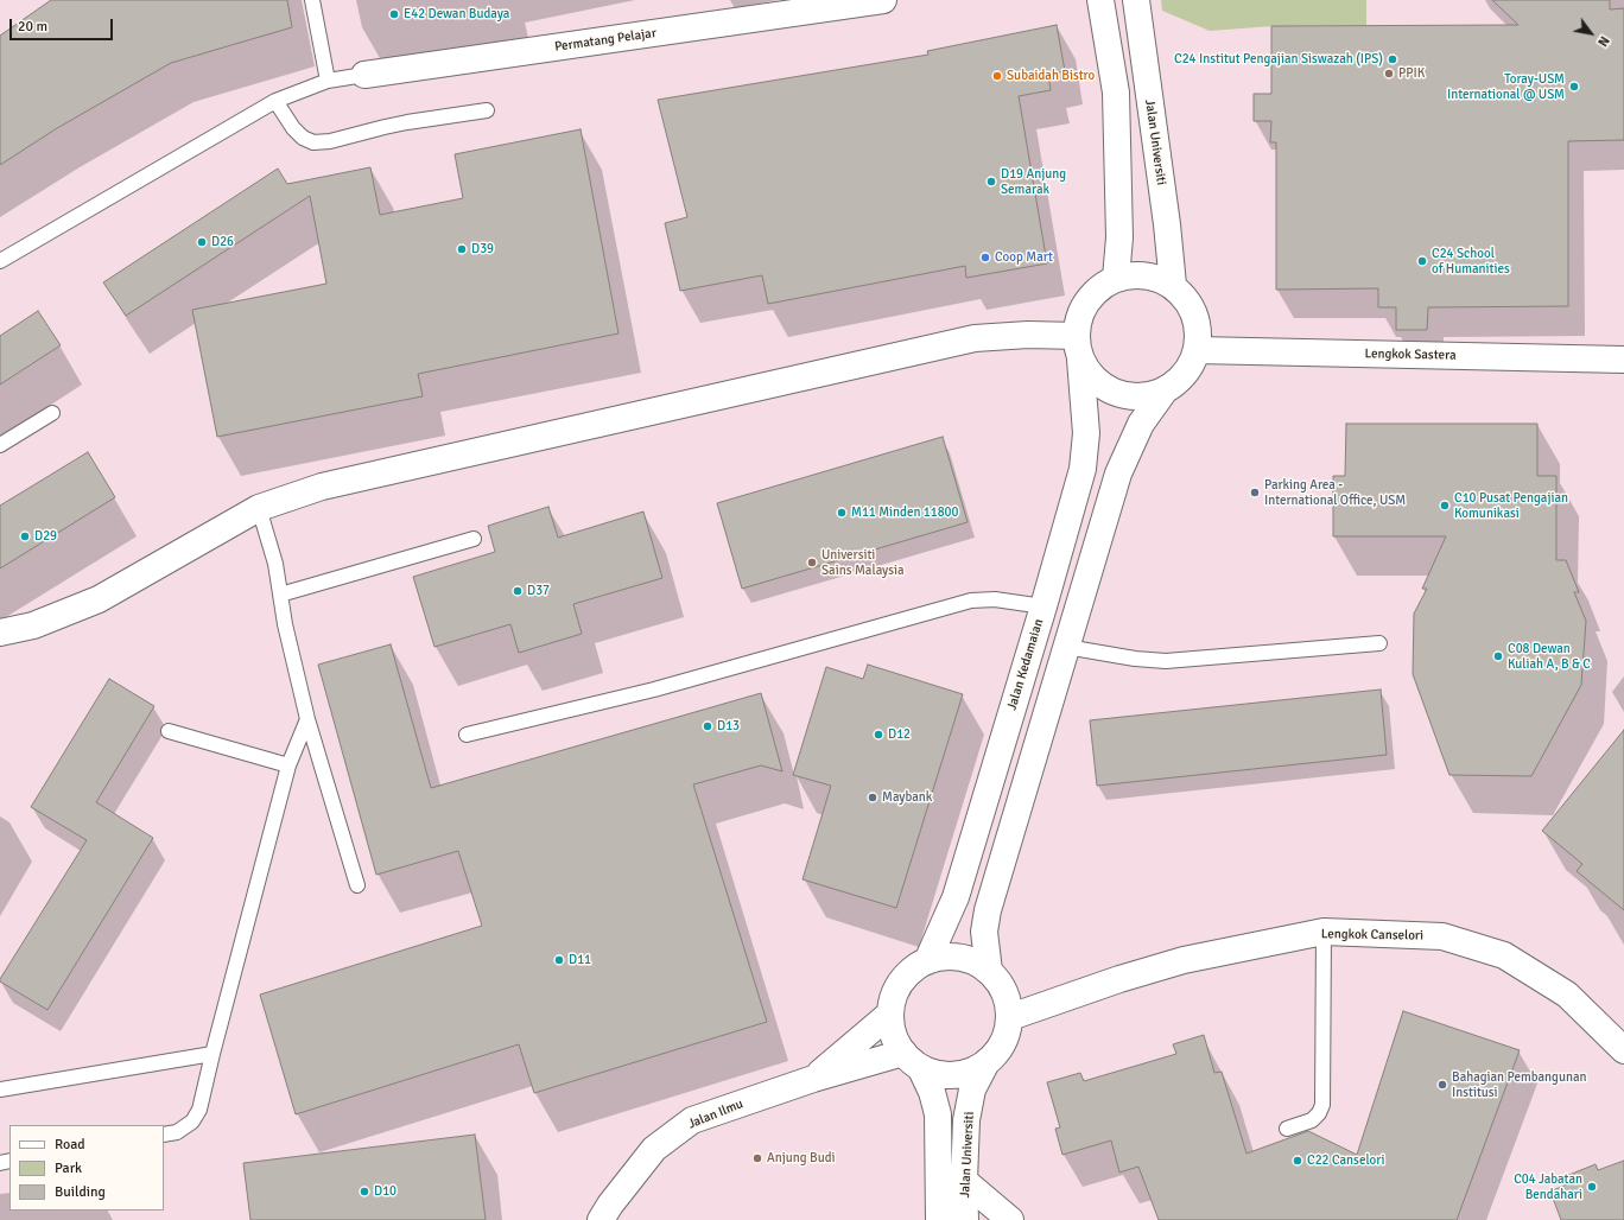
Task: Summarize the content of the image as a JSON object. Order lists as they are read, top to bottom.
{
  "streets": {
    "street": [
      "Permatang Pelajar",
      "Jalan Universiti",
      "Lengkok Sastera",
      "Jalan Kedamaian",
      "Lengkok Canselori",
      "Jalan Ilmu"
    ]
  },
  "crossings": [
    ["Jalan Universiti", "Lengkok Sastera"],
    ["Jalan Universiti", "Jalan Kedamaian"],
    ["Jalan Universiti", "Lengkok Canselori"],
    ["Jalan Universiti", "Jalan Ilmu"],
    ["Lengkok Sastera", "Jalan Kedamaian"],
    ["Jalan Kedamaian", "Lengkok Canselori"],
    ["Jalan Kedamaian", "Jalan Ilmu"],
    ["Lengkok Canselori", "Jalan Ilmu"]
  ],
  "places": [
    "E42 Dewan Budaya",
    "C24 Institut Pengajian Siswazah (IPS)",
    "PPIK",
    "Subaidah Bistro",
    "Toray-USM International @ USM",
    "D19 Anjung Semarak",
    "D26",
    "D39",
    "Coop Mart",
    "C24 School of Humanities",
    "Parking Area - International Office, USM",
    "C10 Pusat Pengajian Komunikasi",
    "M11 Minden 11800",
    "D29",
    "Universiti Sains Malaysia",
    "D37",
    "C08 Dewan Kuliah A, B & C",
    "D13",
    "D12",
    "Maybank",
    "D11",
    "Bahagian Pembangunan Institusi",
    "Anjung Budi",
    "C22 Canselori",
    "C04 Jabatan Bendahari",
    "D10"
  ],
  "legend": ["Road", "Park", "Building"],
  "scale_bar": "20 m",
  "north": "bottom right"
}
